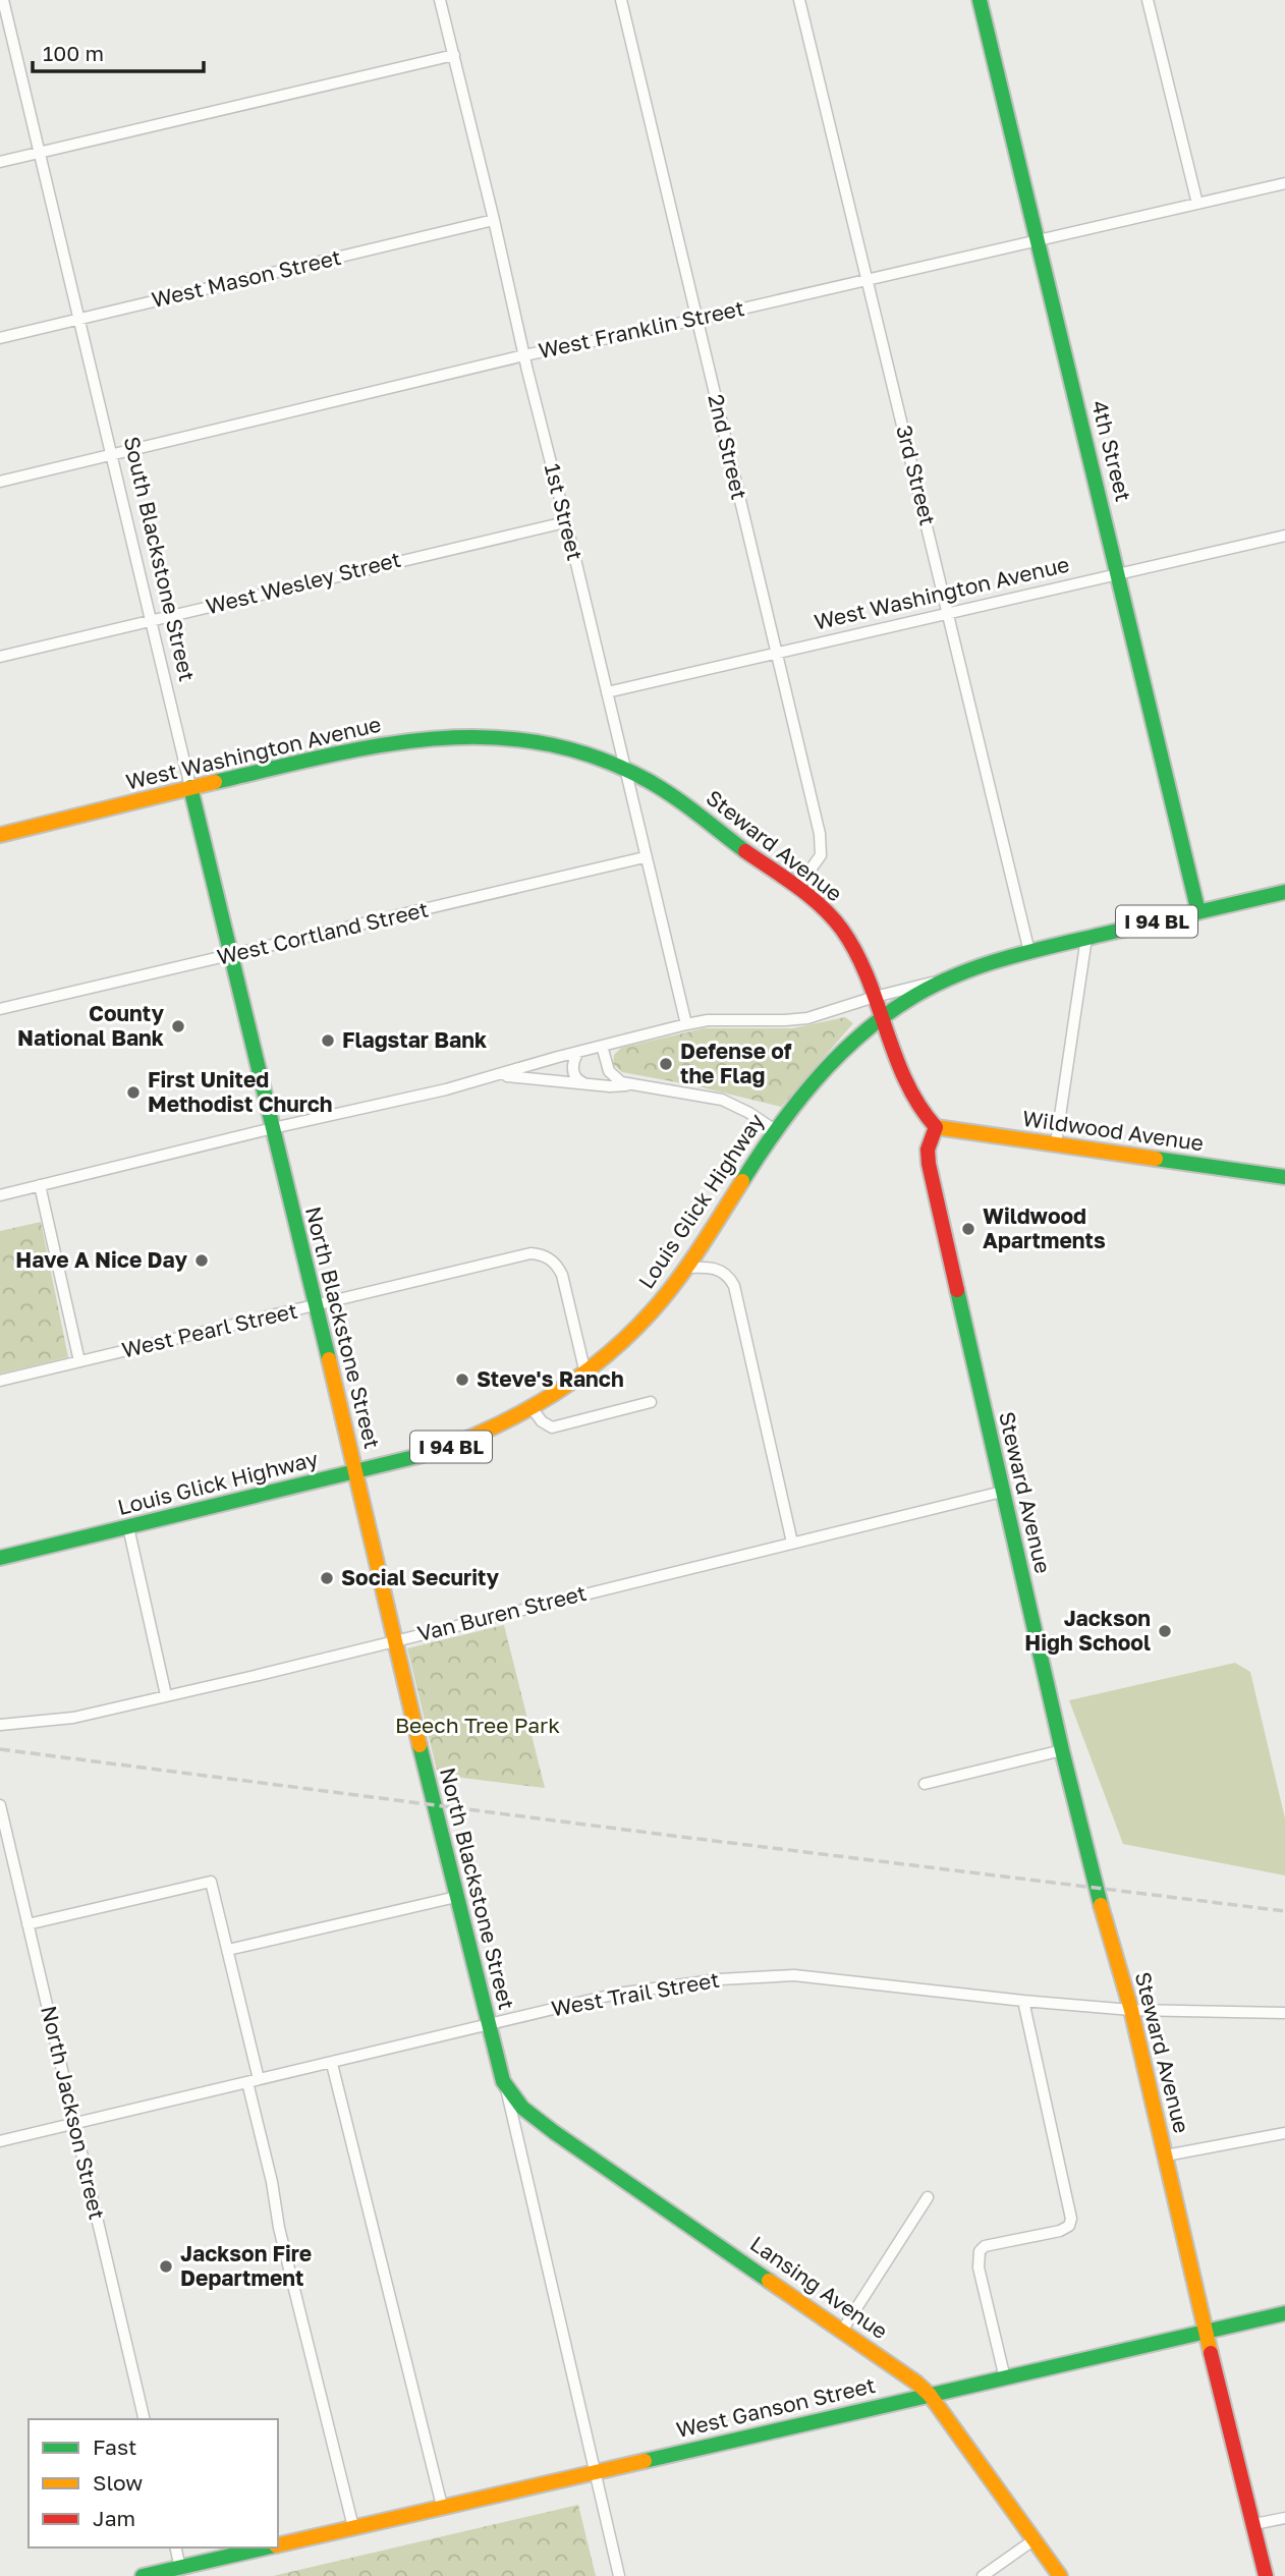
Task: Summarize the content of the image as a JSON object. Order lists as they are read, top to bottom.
{
  "streets": {
    "main road": [
      "4th Street",
      "South Blackstone Street",
      "West Washington Avenue",
      "Steward Avenue",
      "I 94 BL",
      "Wildwood Avenue",
      "Louis Glick Highway",
      "North Blackstone Street",
      "Lansing Avenue",
      "West Ganson Street"
    ],
    "street": [
      "West Mason Street",
      "West Franklin Street",
      "2nd Street",
      "3rd Street",
      "1st Street",
      "West Wesley Street",
      "West Cortland Street",
      "West Pearl Street",
      "Van Buren Street",
      "West Trail Street",
      "North Jackson Street"
    ]
  },
  "crossings": [
    ["West Mason Street", "1st Street"],
    ["West Mason Street", "South Blackstone Street"],
    ["West Franklin Street", "2nd Street"],
    ["West Franklin Street", "4th Street"],
    ["West Franklin Street", "3rd Street"],
    ["West Franklin Street", "1st Street"],
    ["West Franklin Street", "South Blackstone Street"],
    ["2nd Street", "West Washington Avenue"],
    ["2nd Street", "Steward Avenue"],
    ["4th Street", "West Washington Avenue"],
    ["4th Street", "I 94 BL"],
    ["3rd Street", "West Washington Avenue"],
    ["3rd Street", "I 94 BL"],
    ["3rd Street", "Louis Glick Highway"],
    ["1st Street", "West Wesley Street"],
    ["1st Street", "West Washington Avenue"],
    ["1st Street", "Steward Avenue"],
    ["1st Street", "West Cortland Street"],
    ["South Blackstone Street", "West Wesley Street"],
    ["South Blackstone Street", "West Washington Avenue"],
    ["South Blackstone Street", "West Cortland Street"],
    ["South Blackstone Street", "North Blackstone Street"],
    ["West Washington Avenue", "Steward Avenue"],
    ["Steward Avenue", "Wildwood Avenue"],
    ["Steward Avenue", "Louis Glick Highway"],
    ["Steward Avenue", "Van Buren Street"],
    ["Steward Avenue", "West Trail Street"],
    ["Steward Avenue", "West Ganson Street"],
    ["I 94 BL", "Louis Glick Highway"],
    ["Louis Glick Highway", "North Blackstone Street"],
    ["Louis Glick Highway", "West Pearl Street"],
    ["North Blackstone Street", "West Pearl Street"],
    ["North Blackstone Street", "Van Buren Street"],
    ["North Blackstone Street", "West Trail Street"],
    ["North Blackstone Street", "Lansing Avenue"],
    ["North Blackstone Street", "West Ganson Street"],
    ["West Trail Street", "North Jackson Street"],
    ["Lansing Avenue", "West Ganson Street"]
  ],
  "parks": ["Beech Tree Park"],
  "places": [
    "County National Bank",
    "Flagstar Bank",
    "Defense of the Flag",
    "First United Methodist Church",
    "Wildwood Apartments",
    "Have A Nice Day",
    "Steve's Ranch",
    "Social Security",
    "Jackson High School",
    "Jackson Fire Department"
  ],
  "legend": ["Fast", "Slow", "Jam"],
  "scale_bar": "100 m"
}
